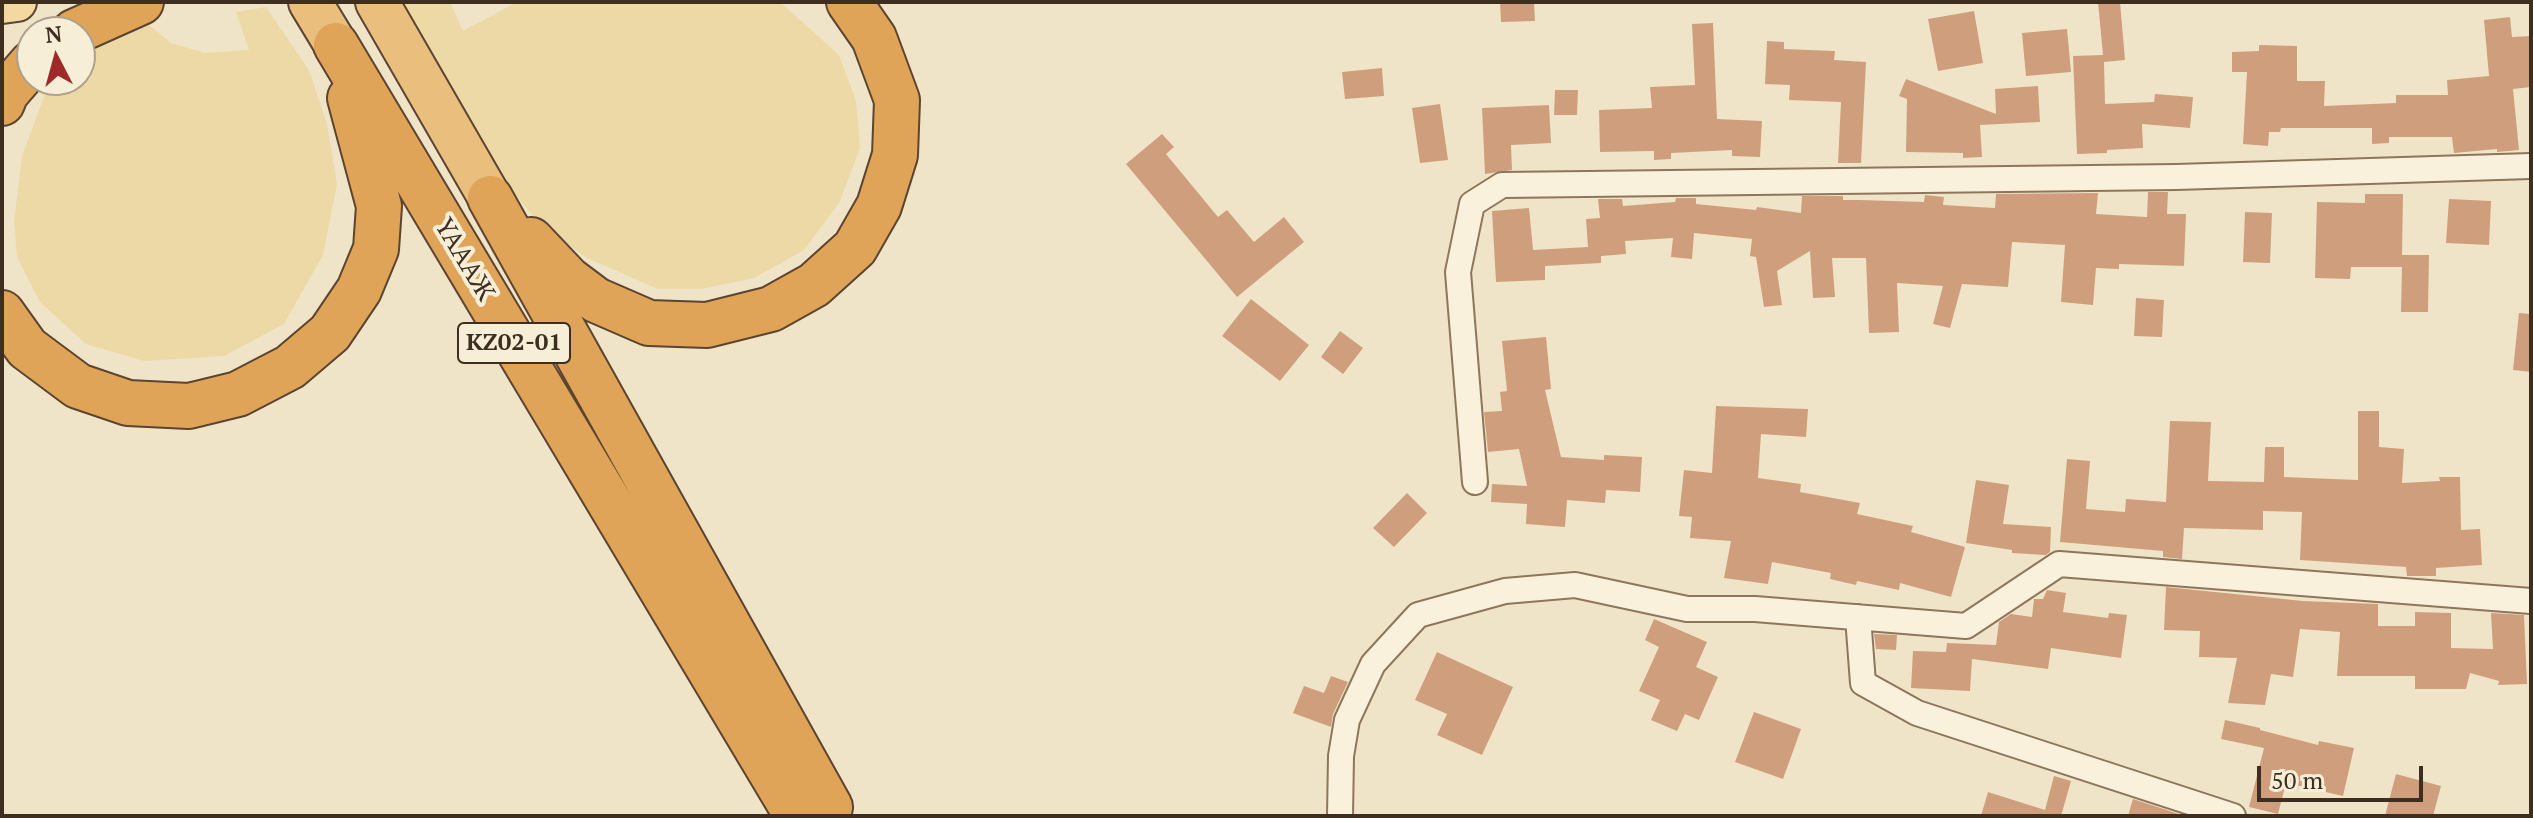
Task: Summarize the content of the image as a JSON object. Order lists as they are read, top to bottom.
{
  "streets": {
    "highway": ["ҮАААЖ", "KZ02-01"]
  },
  "crossings": [
    ["ҮАААЖ", "KZ02-01"]
  ],
  "scale_bar": "50 m",
  "north": "top"
}
